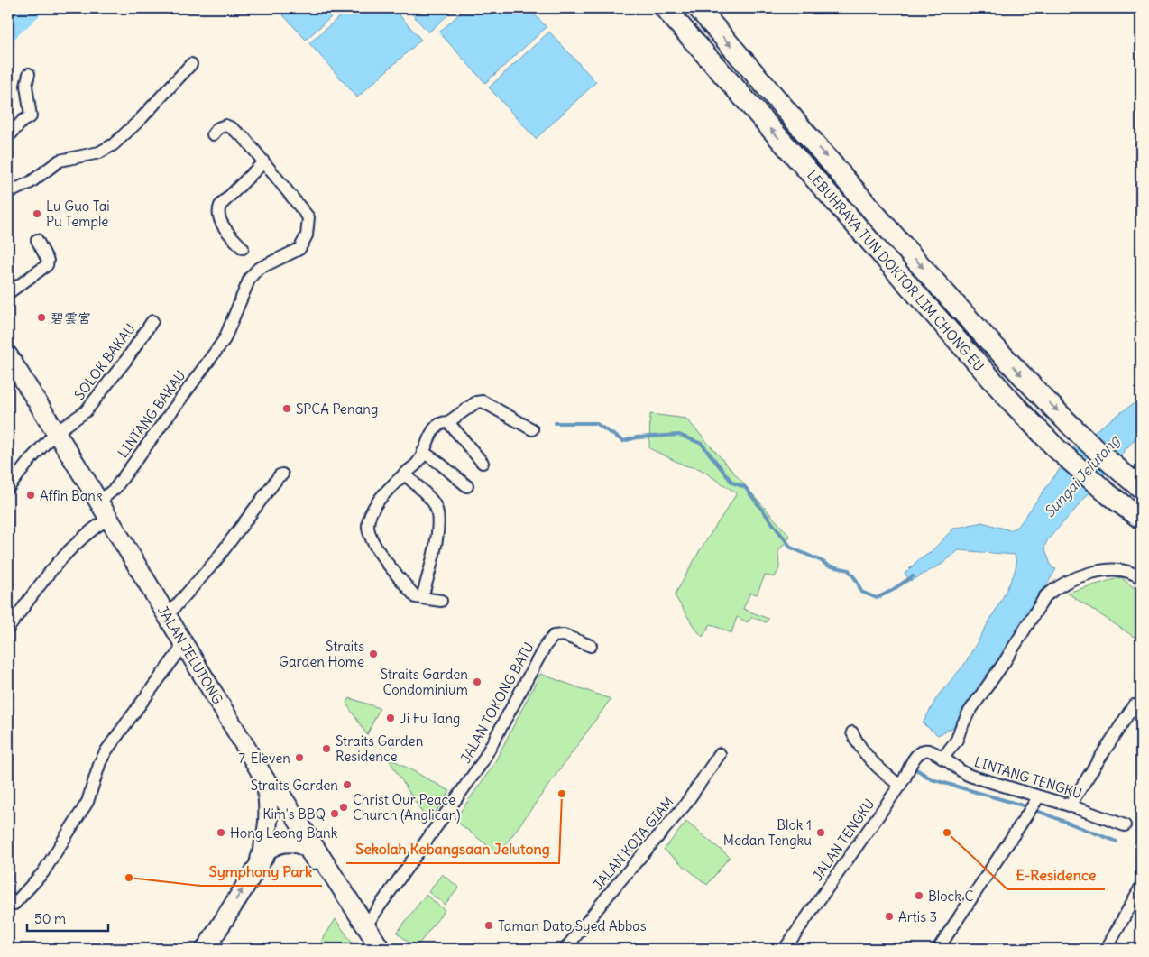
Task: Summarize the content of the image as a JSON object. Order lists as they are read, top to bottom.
{
  "streets": {
    "highway": ["LEBUHRAYA TUN DOKTOR LIM CHONG EU"],
    "main road": ["JALAN JELUTONG"],
    "street": [
      "SOLOK BAKAU",
      "LINTANG BAKAU",
      "JALAN TOKONG BATU",
      "LINTANG TENGKU",
      "JALAN TENGKU",
      "JALAN KOTA GIAM"
    ]
  },
  "crossings": [
    ["SOLOK BAKAU", "JALAN JELUTONG"],
    ["LINTANG BAKAU", "JALAN JELUTONG"],
    ["JALAN JELUTONG", "JALAN TOKONG BATU"],
    ["LINTANG TENGKU", "JALAN TENGKU"]
  ],
  "water": ["Sungai Jelutong"],
  "places": [
    "Lu Guo Tai Pu Temple",
    "碧雲宮",
    "SPCA Penang",
    "Affin Bank",
    "Straits Garden Home",
    "Straits Garden Condominium",
    "Ji Fu Tang",
    "Straits Garden Residence",
    "7-Eleven",
    "Straits Garden",
    "Sekolah Kebangsaan Jelutong",
    "Christ Our Peace Church (Anglican)",
    "Kim's BBQ",
    "Hong Leong Bank",
    "Blok 1 Medan Tengku",
    "E-Residence",
    "Symphony Park",
    "Block C",
    "Artis 3",
    "Taman Dato Syed Abbas"
  ],
  "scale_bar": "50 m"
}
